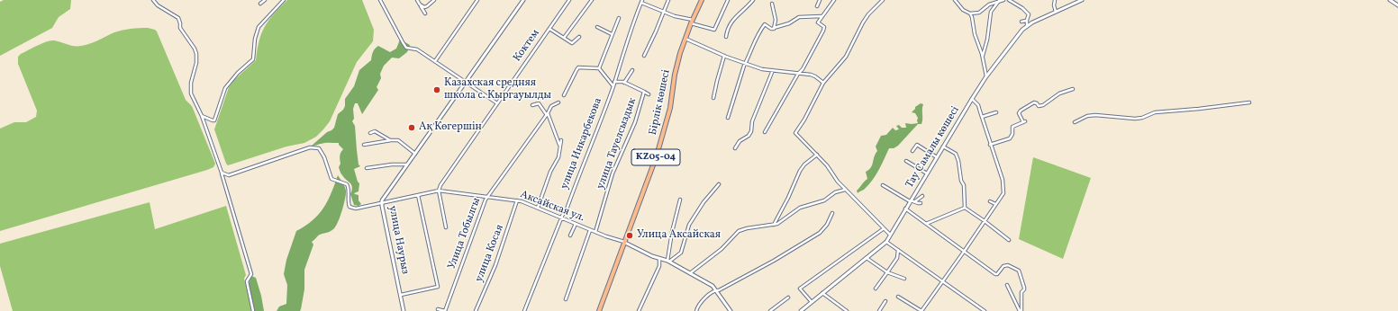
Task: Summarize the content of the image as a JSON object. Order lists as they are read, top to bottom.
{
  "streets": {
    "main road": ["Бірлік көшесі", "KZ05-04"],
    "street": [
      "Коктем",
      "улица Инкарбекова",
      "улица Тауелсыздык",
      "Тау Самалы көшесі",
      "Аксайская ул.",
      "Улица Тобылгы",
      "улица Наурыз",
      "улица Косая"
    ]
  },
  "crossings": [
    ["Коктем", "Аксайская ул."],
    ["Бірлік көшесі", "Аксайская ул."],
    ["улица Инкарбекова", "улица Тауелсыздык"],
    ["улица Инкарбекова", "Аксайская ул."],
    ["улица Тауелсыздык", "Аксайская ул."],
    ["Аксайская ул.", "Улица Тобылгы"],
    ["Аксайская ул.", "улица Наурыз"],
    ["Аксайская ул.", "улица Косая"]
  ],
  "places": ["Казахская средняя школа с. Кыргауылды", "Ақ Көгершін", "Улица Аксайская"]
}
